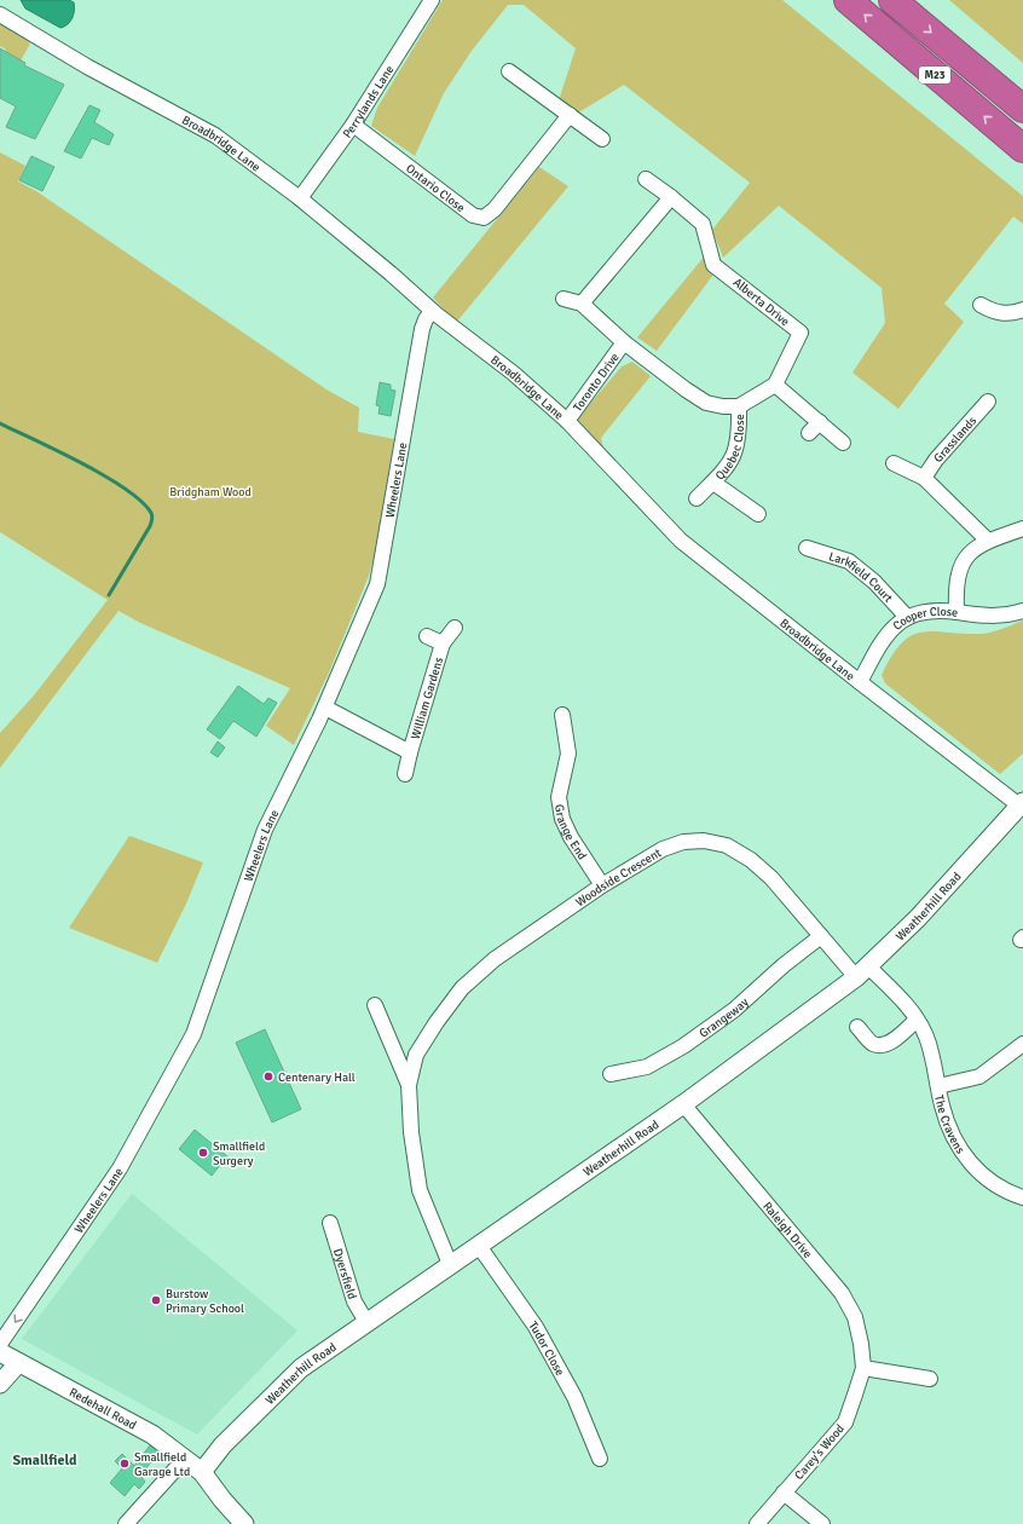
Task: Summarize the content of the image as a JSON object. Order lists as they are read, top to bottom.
{
  "streets": {
    "highway": ["M23"],
    "street": [
      "Perrylands Lane",
      "Broadbridge Lane",
      "Ontario Close",
      "Alberta Drive",
      "Toronto Drive",
      "Grasslands",
      "Quebec Close",
      "Wheelers Lane",
      "Larkfield Court",
      "Cooper Close",
      "William Gardens",
      "Grange End",
      "Woodside Crescent",
      "Weatherhill Road",
      "Grangeway",
      "The Cravens",
      "Raleigh Drive",
      "Dyersfield",
      "Tudor Close",
      "Redehall Road",
      "Carey's Wood"
    ]
  },
  "crossings": [
    ["Perrylands Lane", "Broadbridge Lane"],
    ["Perrylands Lane", "Ontario Close"],
    ["Broadbridge Lane", "Toronto Drive"],
    ["Broadbridge Lane", "Wheelers Lane"],
    ["Broadbridge Lane", "Cooper Close"],
    ["Broadbridge Lane", "Weatherhill Road"],
    ["Wheelers Lane", "William Gardens"],
    ["Larkfield Court", "Cooper Close"],
    ["Grange End", "Woodside Crescent"],
    ["Woodside Crescent", "Weatherhill Road"],
    ["Woodside Crescent", "Grangeway"],
    ["Woodside Crescent", "The Cravens"],
    ["Weatherhill Road", "The Cravens"],
    ["Weatherhill Road", "Raleigh Drive"],
    ["Weatherhill Road", "Dyersfield"],
    ["Weatherhill Road", "Tudor Close"],
    ["Weatherhill Road", "Redehall Road"],
    ["Raleigh Drive", "Carey's Wood"]
  ],
  "one_way": ["Wheelers Lane"],
  "districts": ["Smallfield"],
  "parks": ["Bridgham Wood"],
  "places": [
    "Centenary Hall",
    "Smallfield Surgery",
    "Burstow Primary School",
    "Smallfield Garage Ltd"
  ]
}
